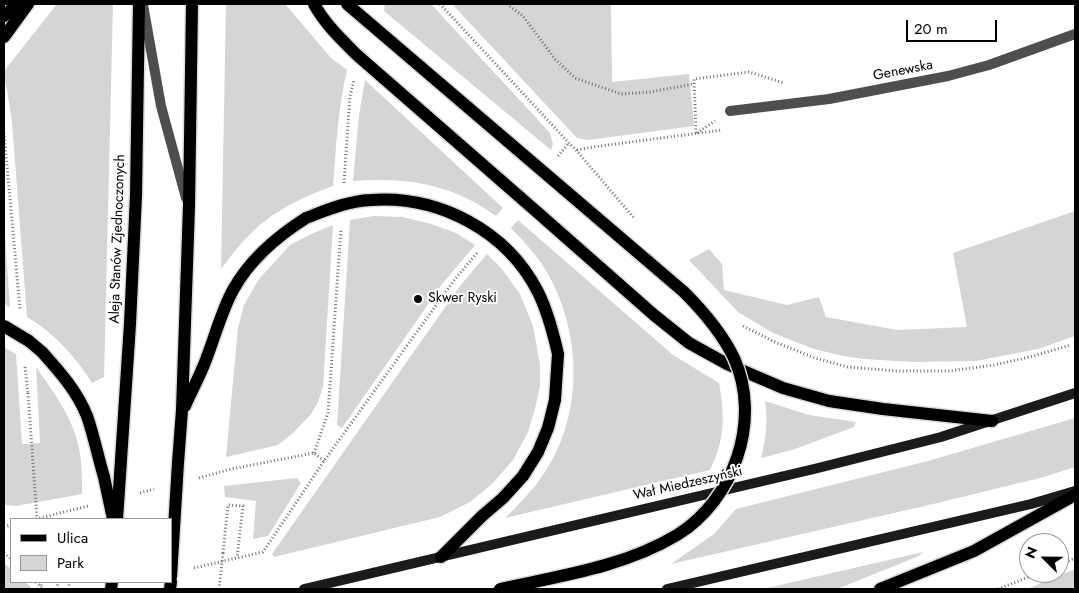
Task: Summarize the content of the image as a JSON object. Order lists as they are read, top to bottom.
{
  "streets": {
    "main road": ["Aleja Stanów Zjednoczonych", "Wał Miedzeszyński"],
    "street": ["Genewska"]
  },
  "places": ["Skwer Ryski"],
  "legend": ["Ulica", "Park"],
  "scale_bar": "20 m",
  "north": "top left"
}
